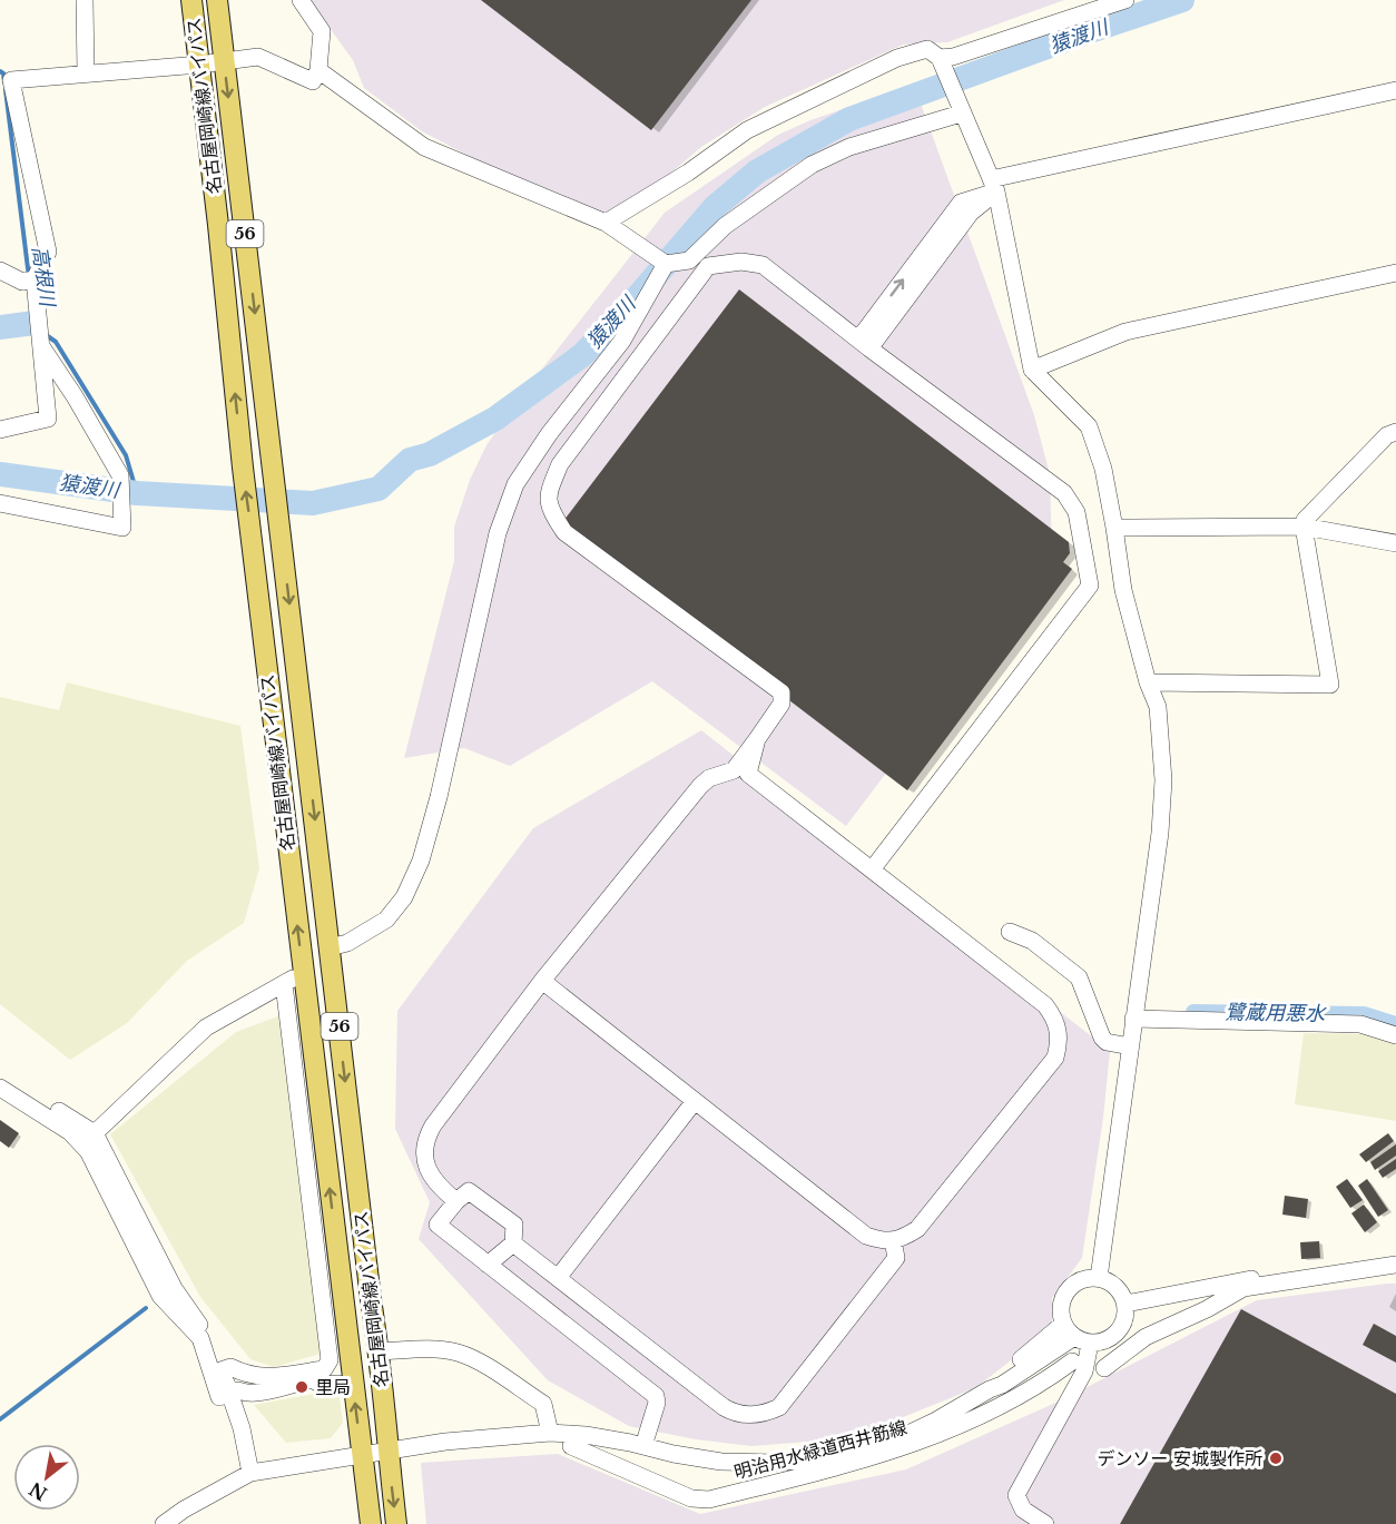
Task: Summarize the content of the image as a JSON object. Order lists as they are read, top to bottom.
{
  "streets": {
    "main road": ["名古屋岡崎線バイパス", "56"],
    "street": ["明治用水緑道西井筋線"]
  },
  "water": ["猿渡川", "高根川", "鷺蔵用悪水"],
  "places": ["里局", "デンソー 安城製作所"],
  "north": "bottom left"
}
